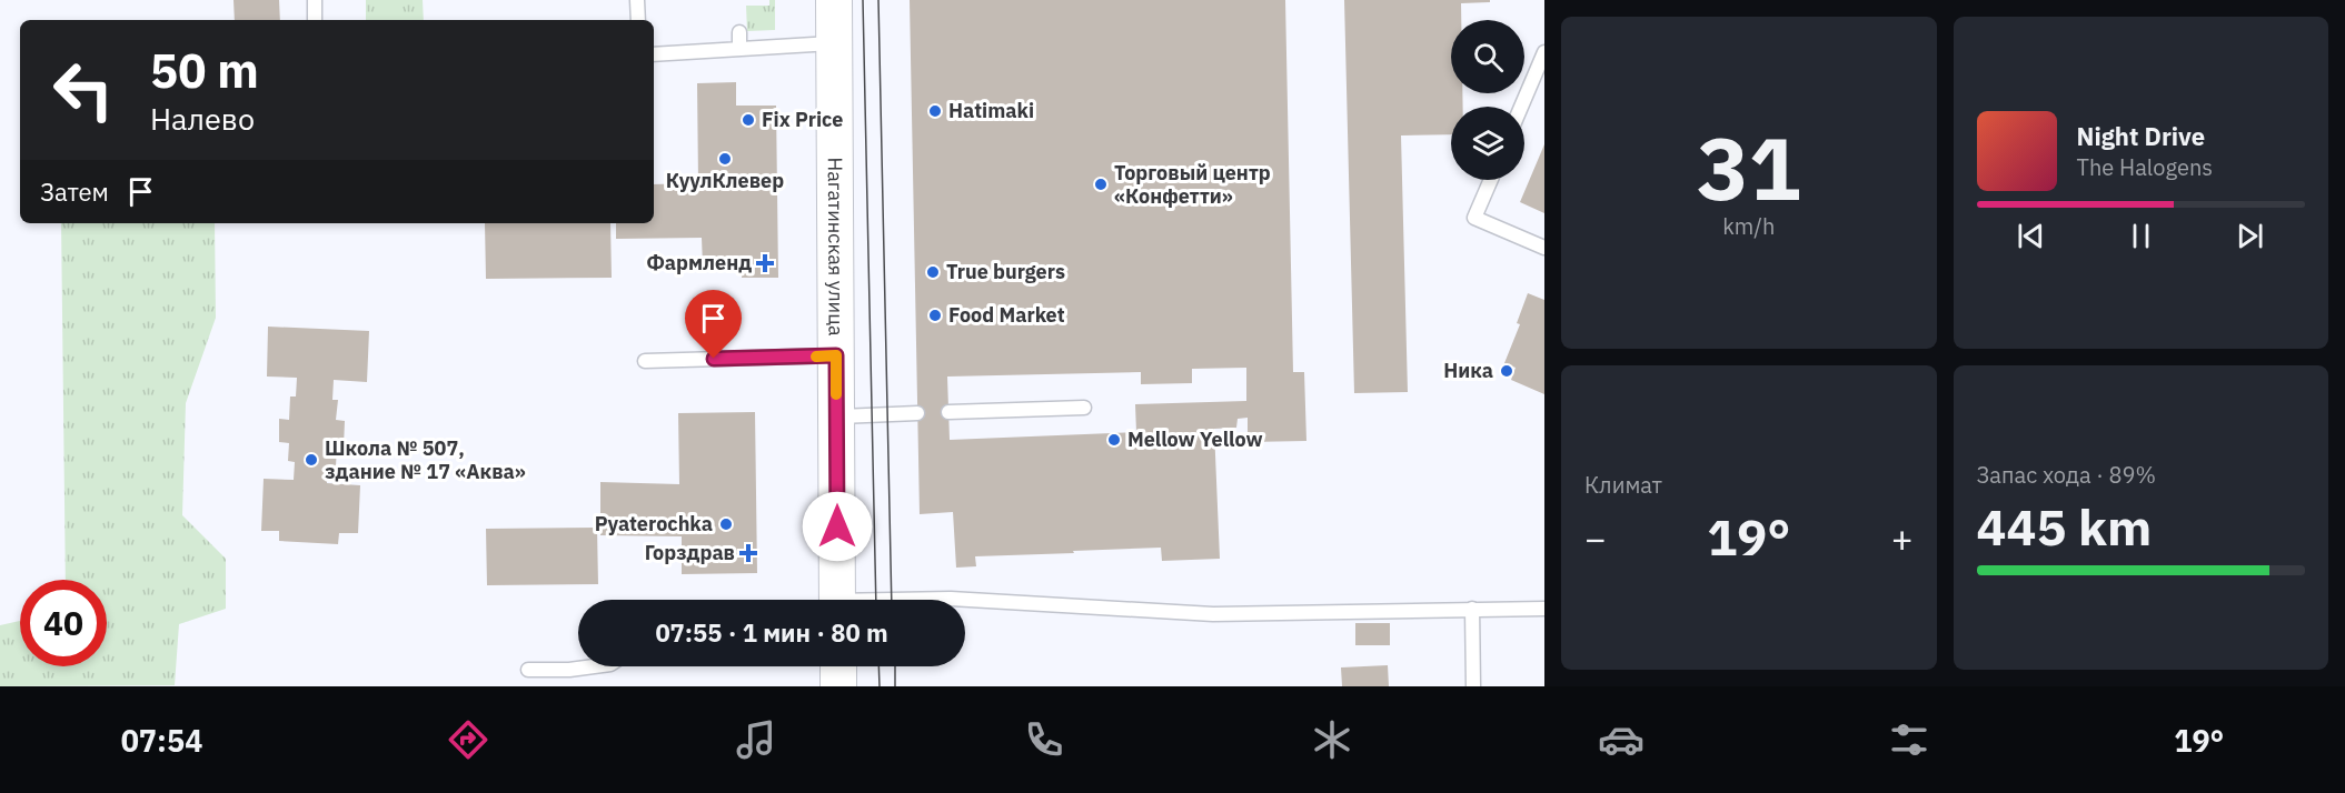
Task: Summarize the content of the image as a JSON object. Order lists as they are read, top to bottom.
{
  "streets": {
    "street": ["Нагатинская улица"]
  },
  "places": {
    "other": [
      "Hatimaki",
      "Fix Price",
      "КуулКлевер",
      "Торговый центр «Конфетти»",
      "True burgers",
      "Food Market",
      "Ника",
      "Mellow Yellow",
      "Школа № 507, здание № 17 «Аква»",
      "Pyaterochka"
    ],
    "health": ["Фармленд", "Горздрав"]
  },
  "page": {
    "tile": [
      ["31", "km/h"],
      "Климат",
      ["Запас хода · 89%", "445 km"]
    ],
    "turn": ["50 m", "Налево"],
    "song": ["Night Drive", "The Halogens"],
    "then": "Затем",
    "heat": ["−", "19°", "+"],
    "limit": "40",
    "trip": "07:55 · 1 мин · 80 m",
    "tabs": ["07:54", "19°"]
  }
}
